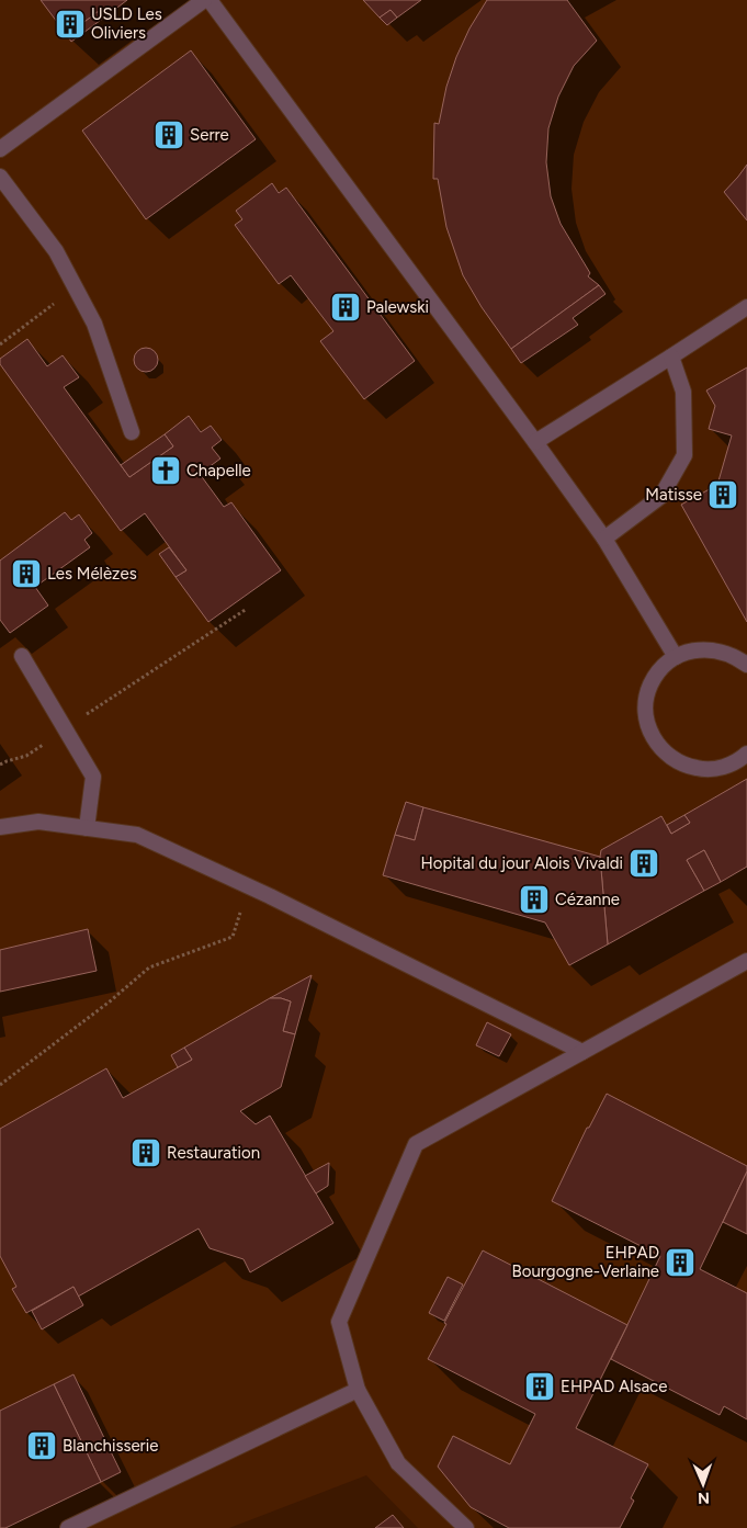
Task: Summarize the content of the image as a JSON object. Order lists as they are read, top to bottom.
{
  "places": {
    "building": [
      "USLD Les Oliviers",
      "Serre",
      "Palewski",
      "Matisse",
      "Les Mélèzes",
      "Hopital du jour Alois Vivaldi",
      "Cézanne",
      "Restauration",
      "EHPAD Bourgogne-Verlaine",
      "EHPAD Alsace",
      "Blanchisserie"
    ],
    "church": ["Chapelle"]
  },
  "north": "bottom"
}
